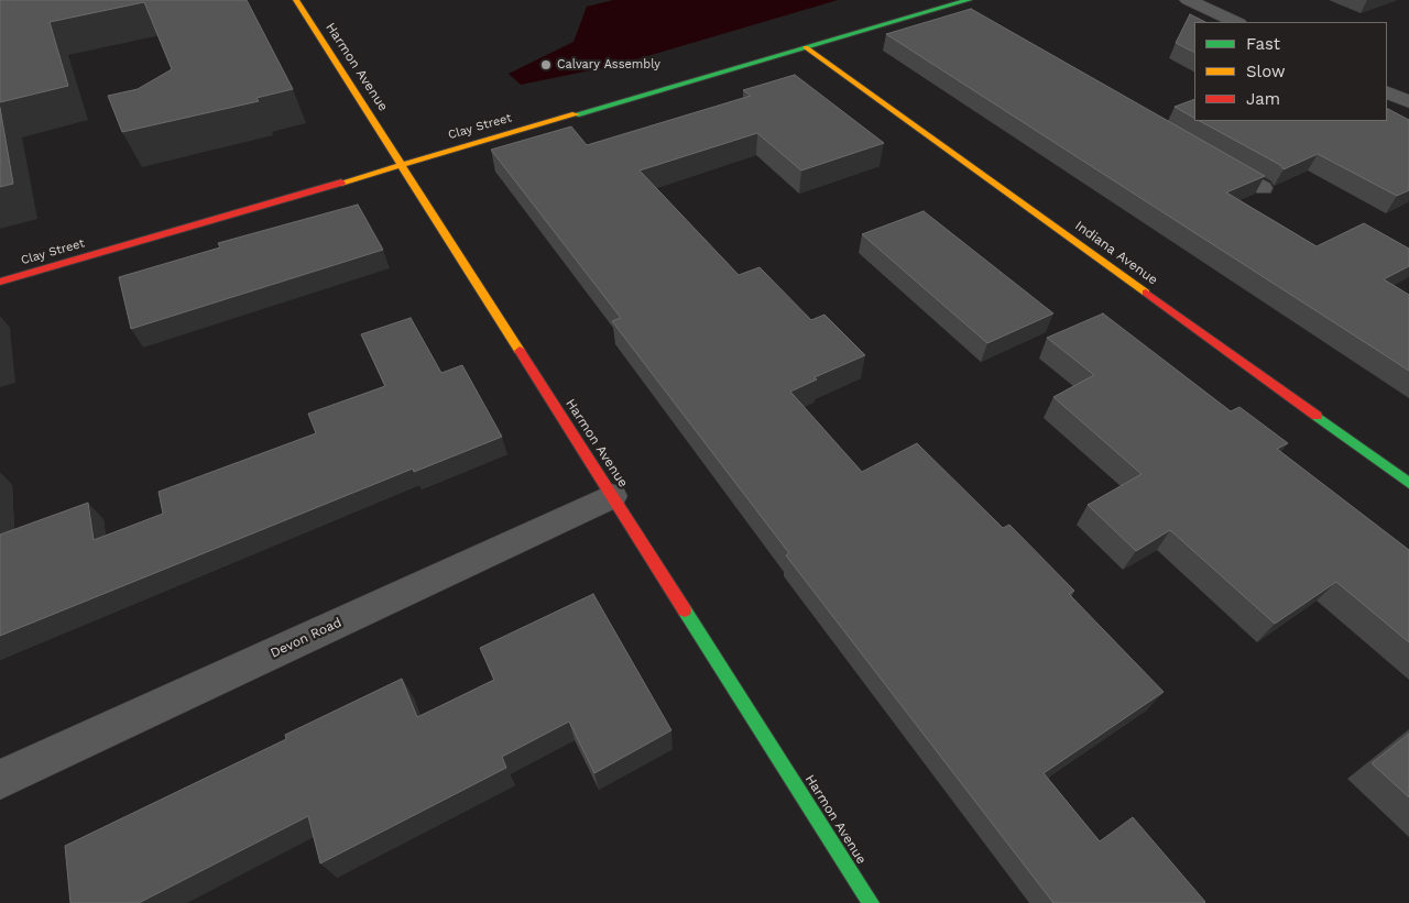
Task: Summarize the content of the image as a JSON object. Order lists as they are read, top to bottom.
{
  "streets": {
    "street": [
      "Harmon Avenue",
      "Clay Street",
      "Indiana Avenue",
      "Devon Road"
    ]
  },
  "crossings": [
    ["Harmon Avenue", "Clay Street"],
    ["Harmon Avenue", "Devon Road"],
    ["Clay Street", "Indiana Avenue"]
  ],
  "places": ["Calvary Assembly"],
  "legend": ["Fast", "Slow", "Jam"]
}
